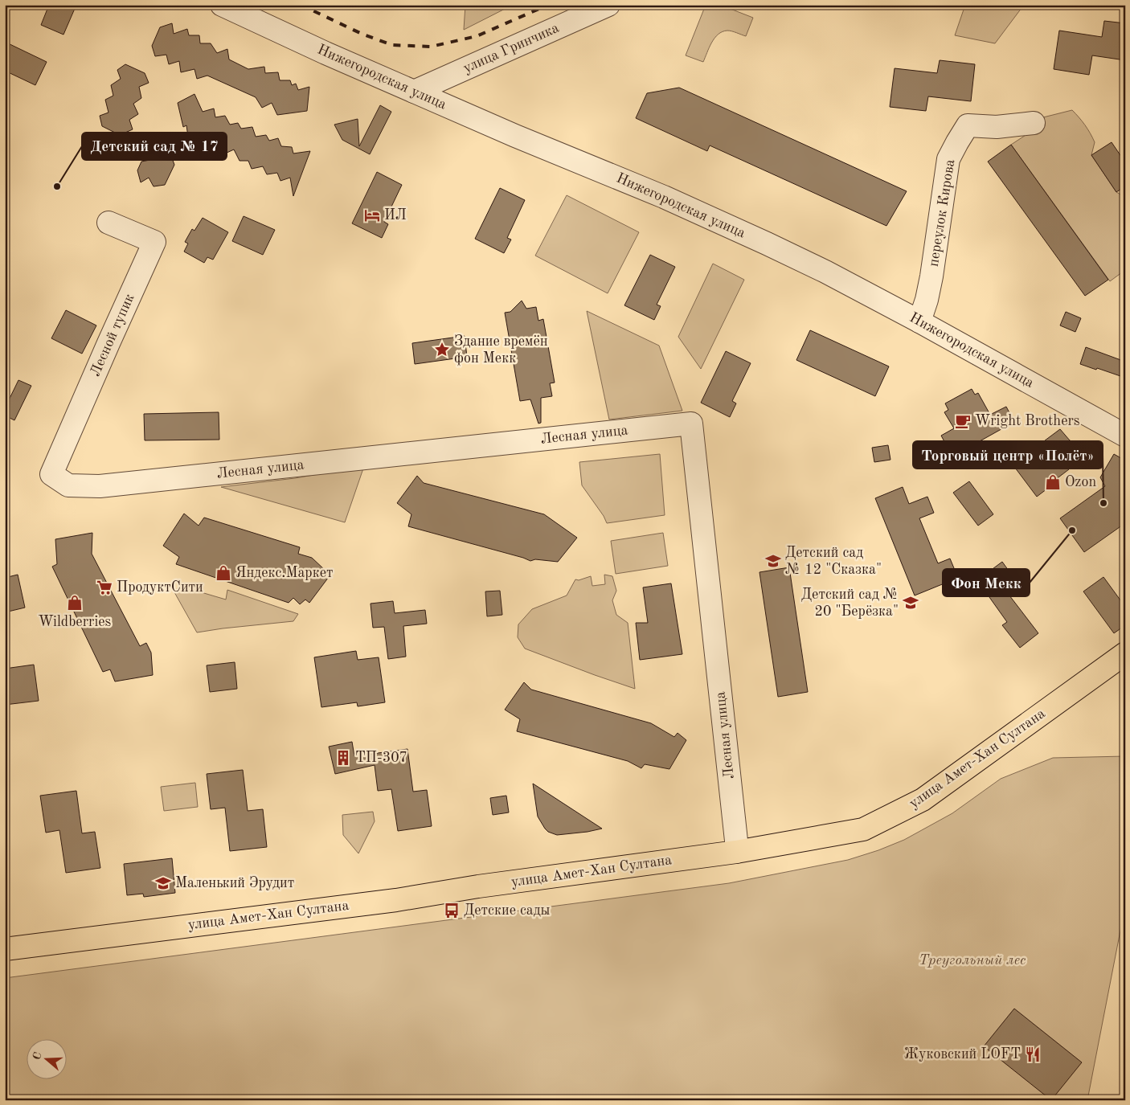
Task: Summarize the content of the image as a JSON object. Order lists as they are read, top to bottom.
{
  "streets": {
    "main road": ["улица Амет-Хан Султана"],
    "street": [
      "улица Гринчика",
      "Нижегородская улица",
      "переулок Кирова",
      "Лесной тупик",
      "Лесная улица"
    ]
  },
  "crossings": [
    ["улица Гринчика", "Нижегородская улица"],
    ["Нижегородская улица", "переулок Кирова"],
    ["Лесной тупик", "Лесная улица"],
    ["Лесная улица", "улица Амет-Хан Султана"]
  ],
  "parks": ["Треугольный лес"],
  "places": {
    "other": ["Детский сад № 17", "Торговый центр «Полёт»", "Фон Мекк"],
    "hotel": ["ИЛ"],
    "place": ["Здание времён фон Мекк"],
    "cafe": ["Wright Brothers"],
    "shop": ["Ozon", "Яндекс.Маркет", "Wildberries"],
    "school or university": ["Детский сад № 12 \"Сказка\"", "Детский сад № 20 \"Берёзка\"", "Маленький Эрудит"],
    "supermarket": ["ПродуктСити"],
    "building": ["ТП-307"],
    "bus stop": ["Детские сады"],
    "restaurant": ["Жуковский LOFT"]
  },
  "north": "left"
}
